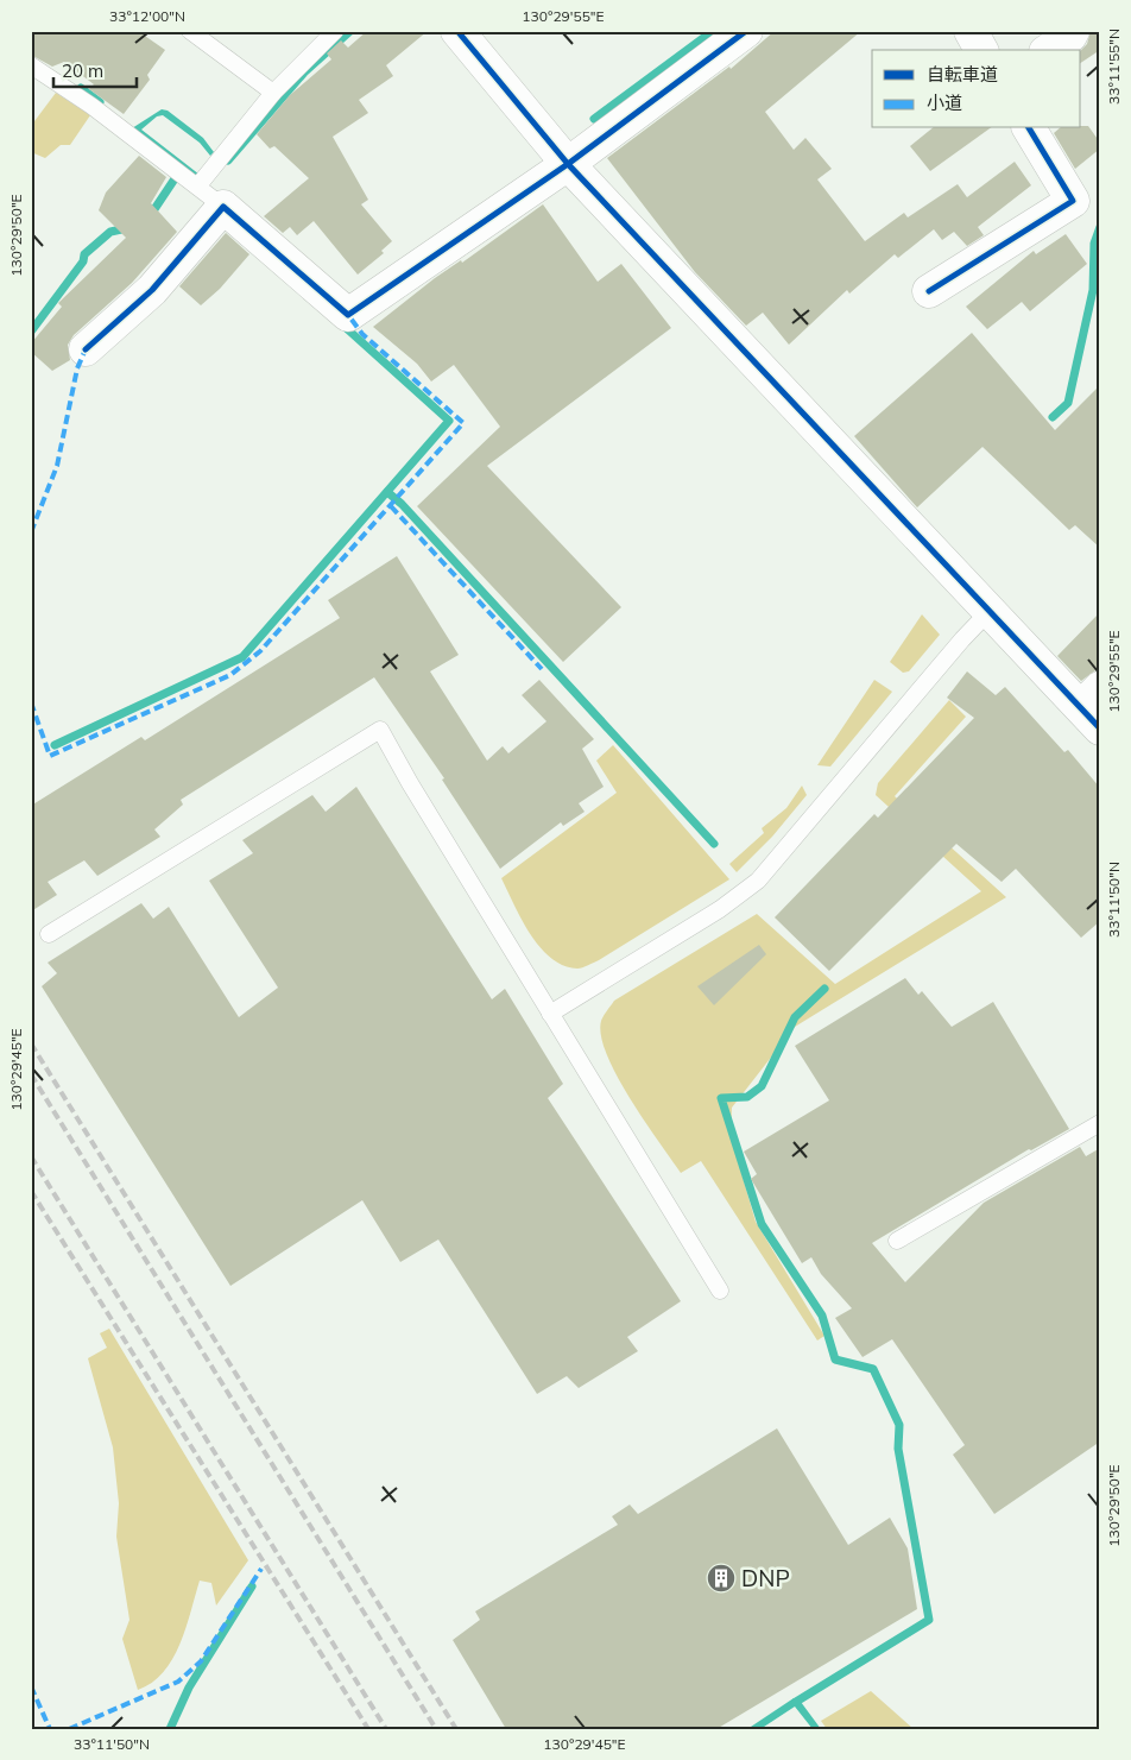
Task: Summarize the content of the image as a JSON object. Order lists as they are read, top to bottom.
{
  "places": {
    "building": ["DNP"]
  },
  "legend": ["自転車道", "小道"],
  "scale_bar": "20 m",
  "coordinates": [
    "33°12'00\"N",
    "130°29'55\"E",
    "33°11'55\"N",
    "130°29'50\"E",
    "33°11'50\"N",
    "130°29'45\"E"
  ]
}
